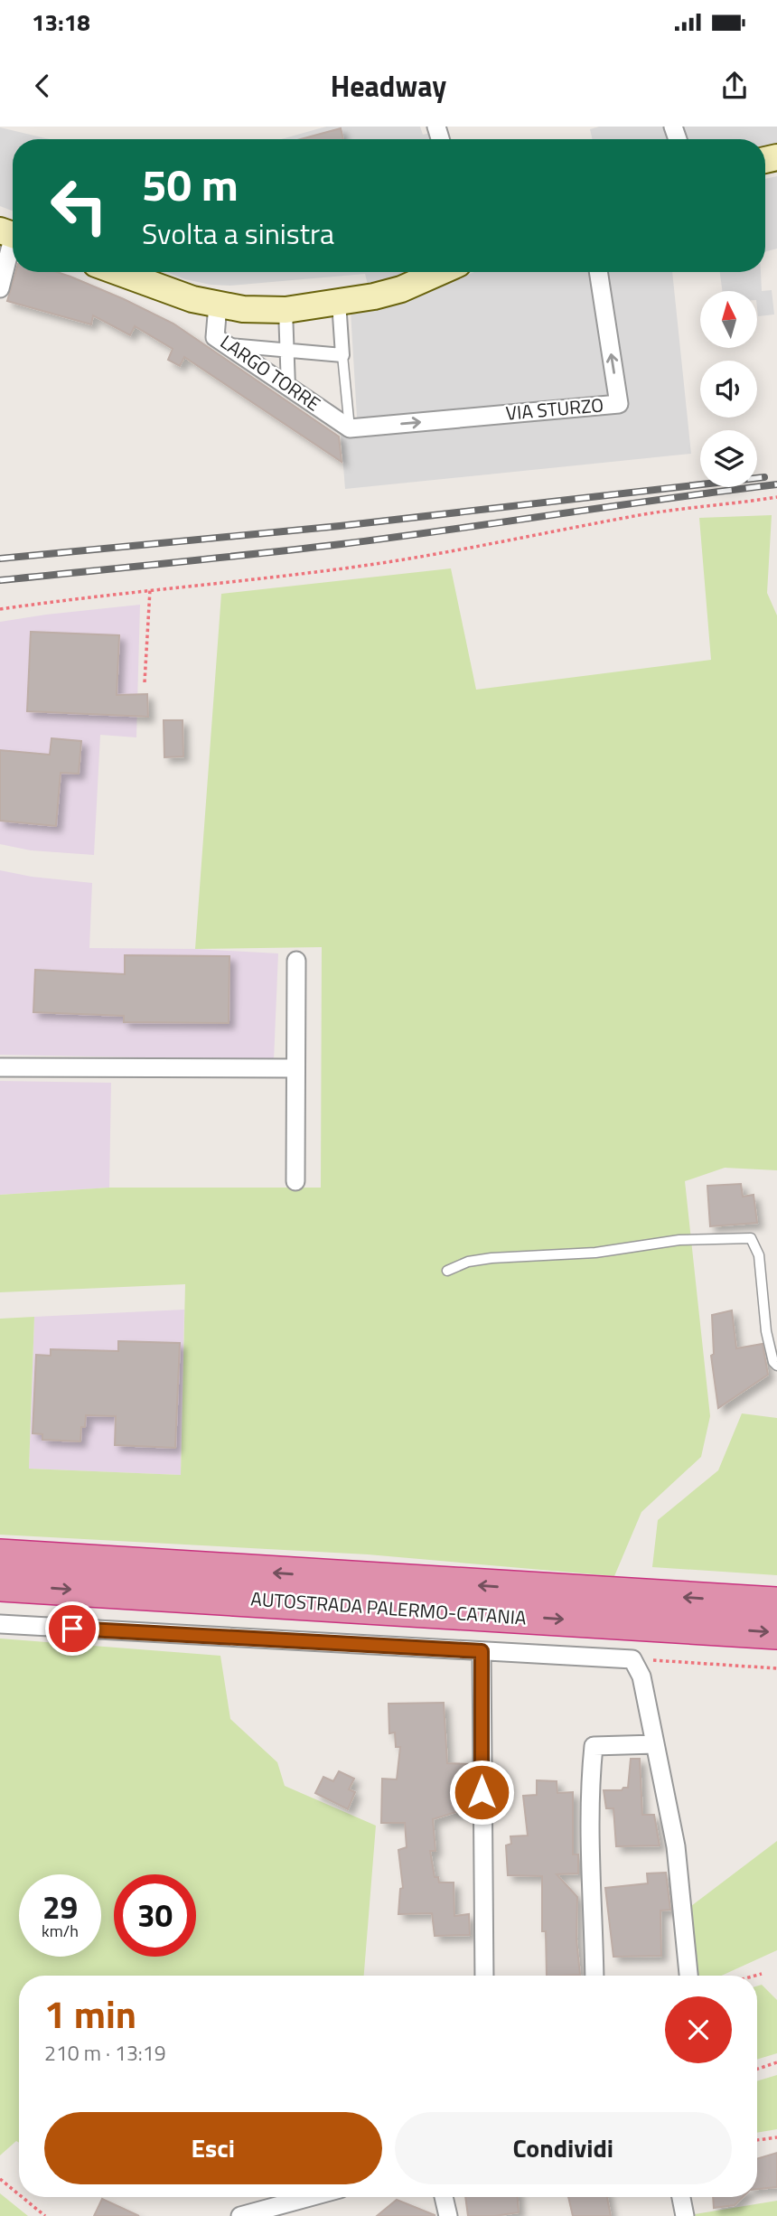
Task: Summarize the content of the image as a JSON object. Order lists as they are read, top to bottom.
{
  "streets": {
    "highway": ["AUTOSTRADA PALERMO-CATANIA"],
    "street": ["LARGO TORRE", "VIA STURZO"]
  },
  "crossings": [
    ["LARGO TORRE", "VIA STURZO"]
  ],
  "north": "top",
  "page": {
    "status": "13:18",
    "header": "Headway",
    "turn": ["50 m", "Svolta a sinistra"],
    "speed": "29 km/h",
    "limit": "30",
    "heading": ["1 min", "210 m · 13:19"],
    "buttons": ["Esci", "Condividi"]
  }
}
